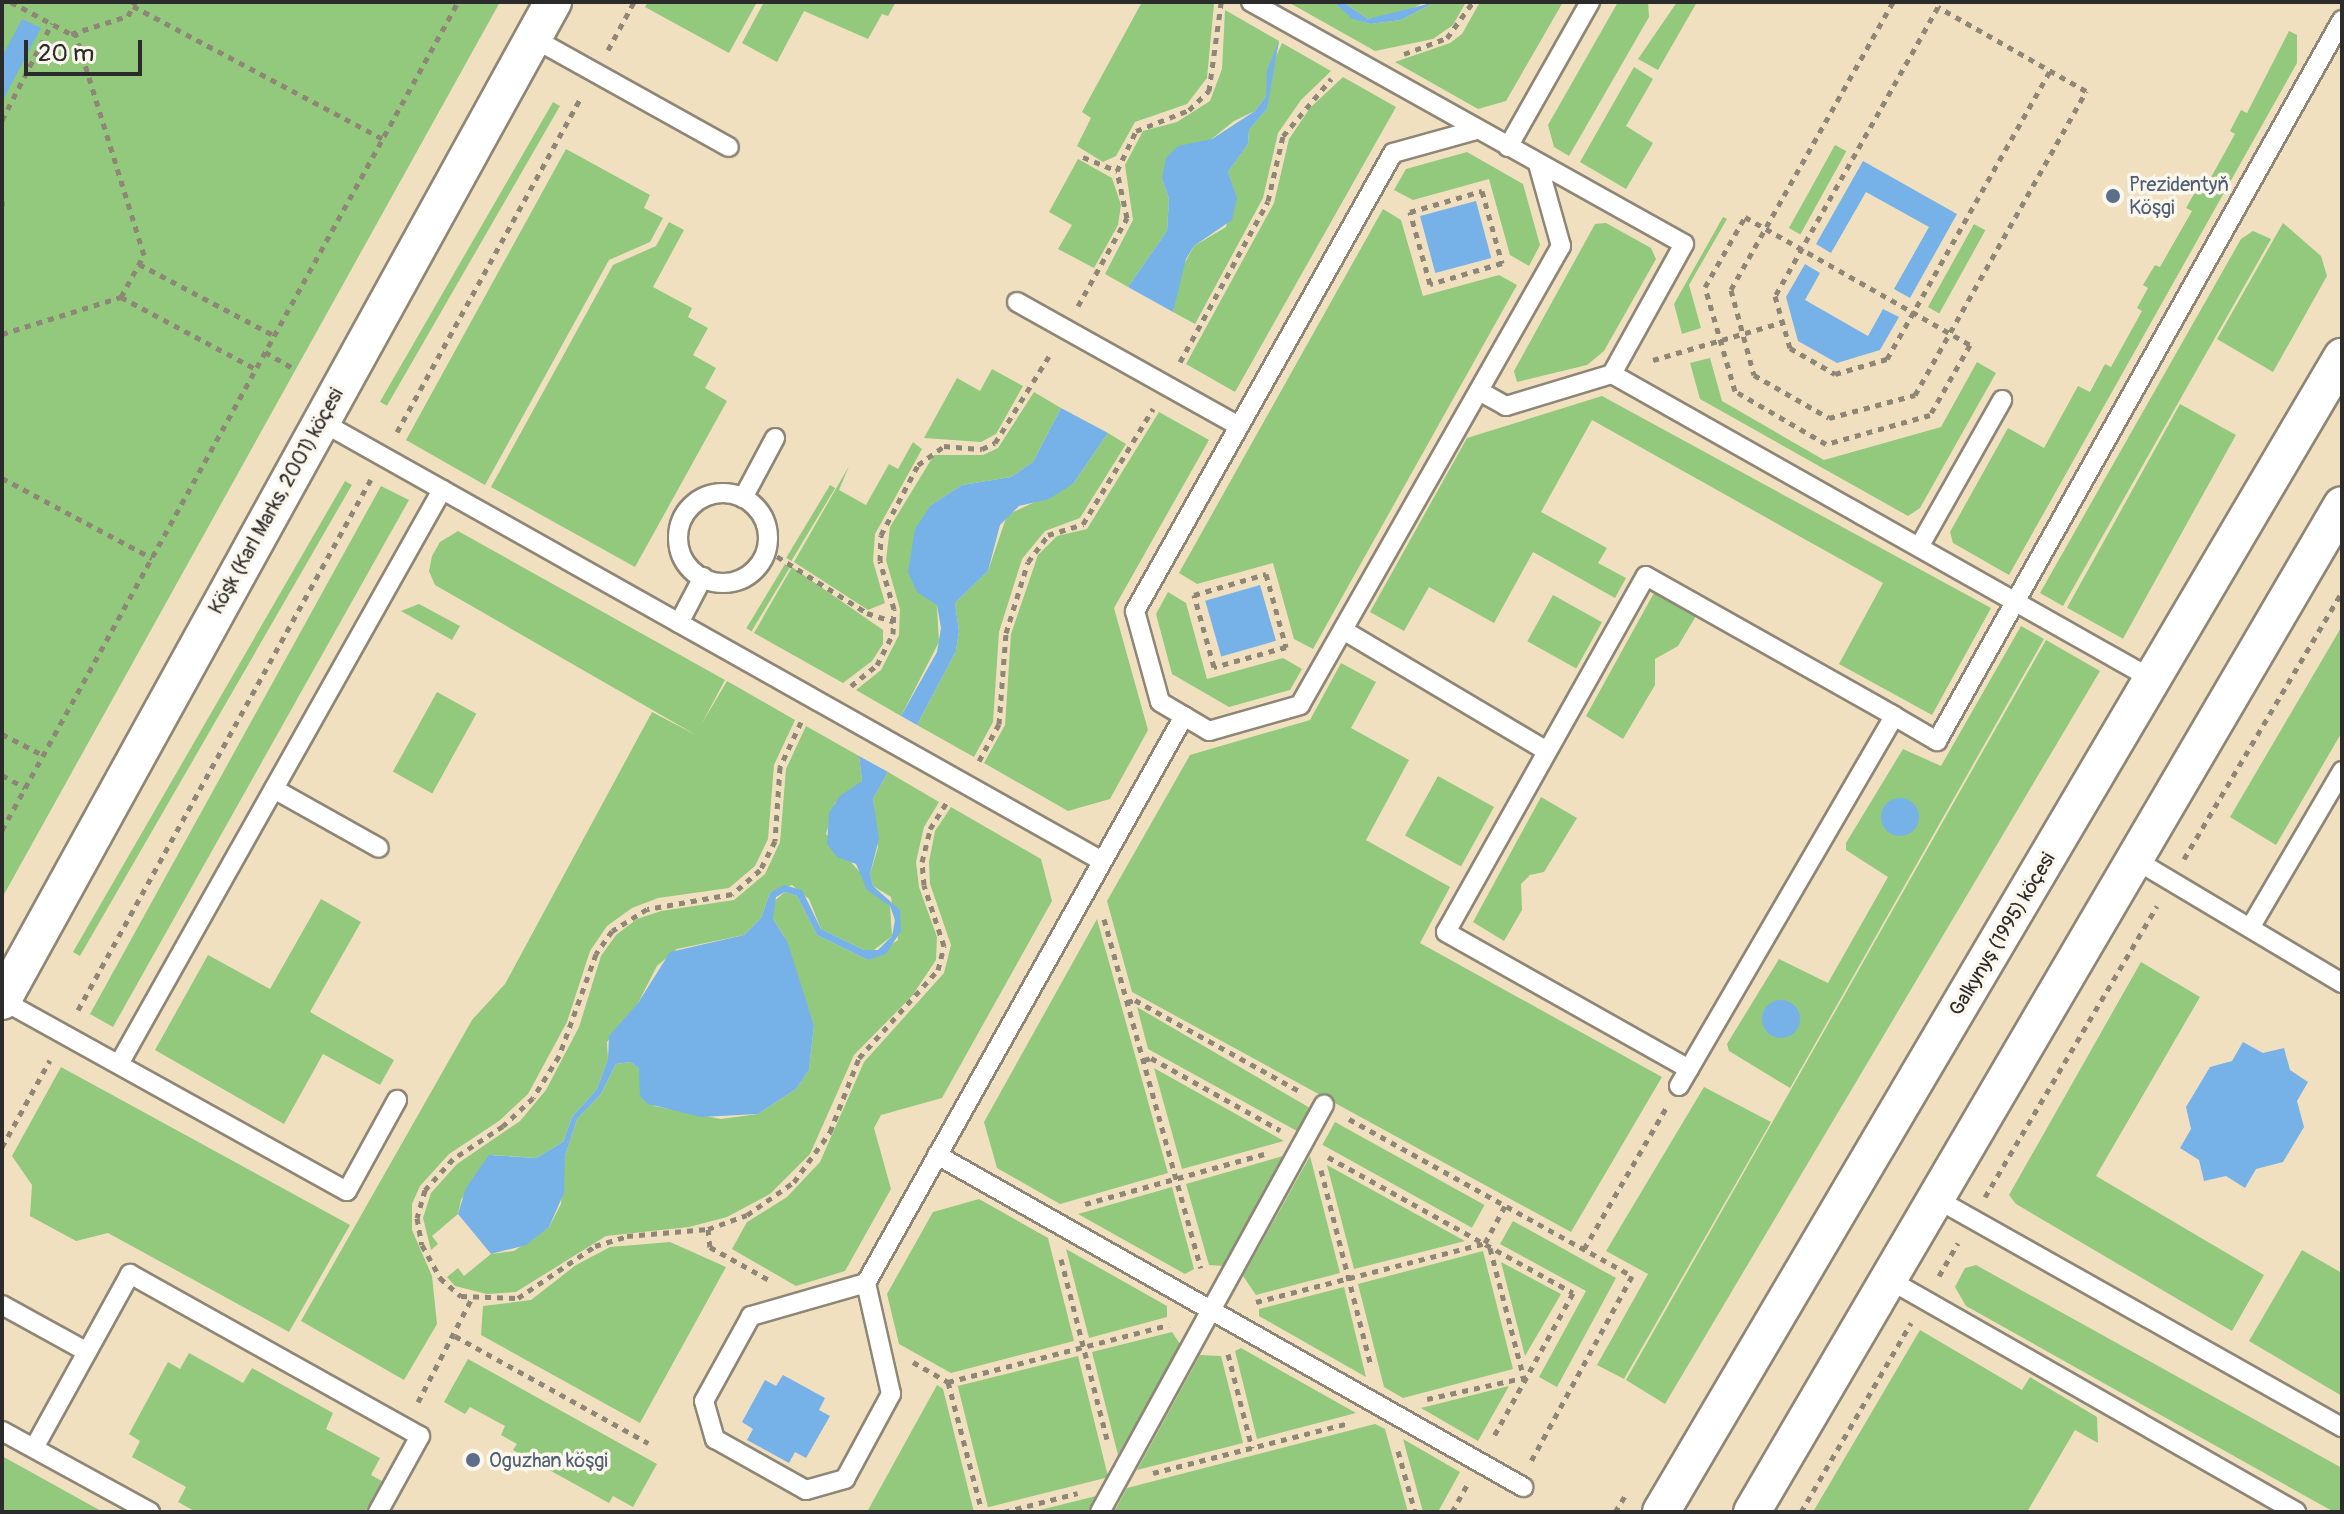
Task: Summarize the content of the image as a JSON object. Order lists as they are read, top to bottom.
{
  "streets": {
    "street": ["Köşk (Karl Marks, 2001) köçesi", "Galkynyş (1995) köçesi"]
  },
  "places": ["Prezidentyň Köşgi", "Oguzhan köşgi"],
  "scale_bar": "20 m"
}
